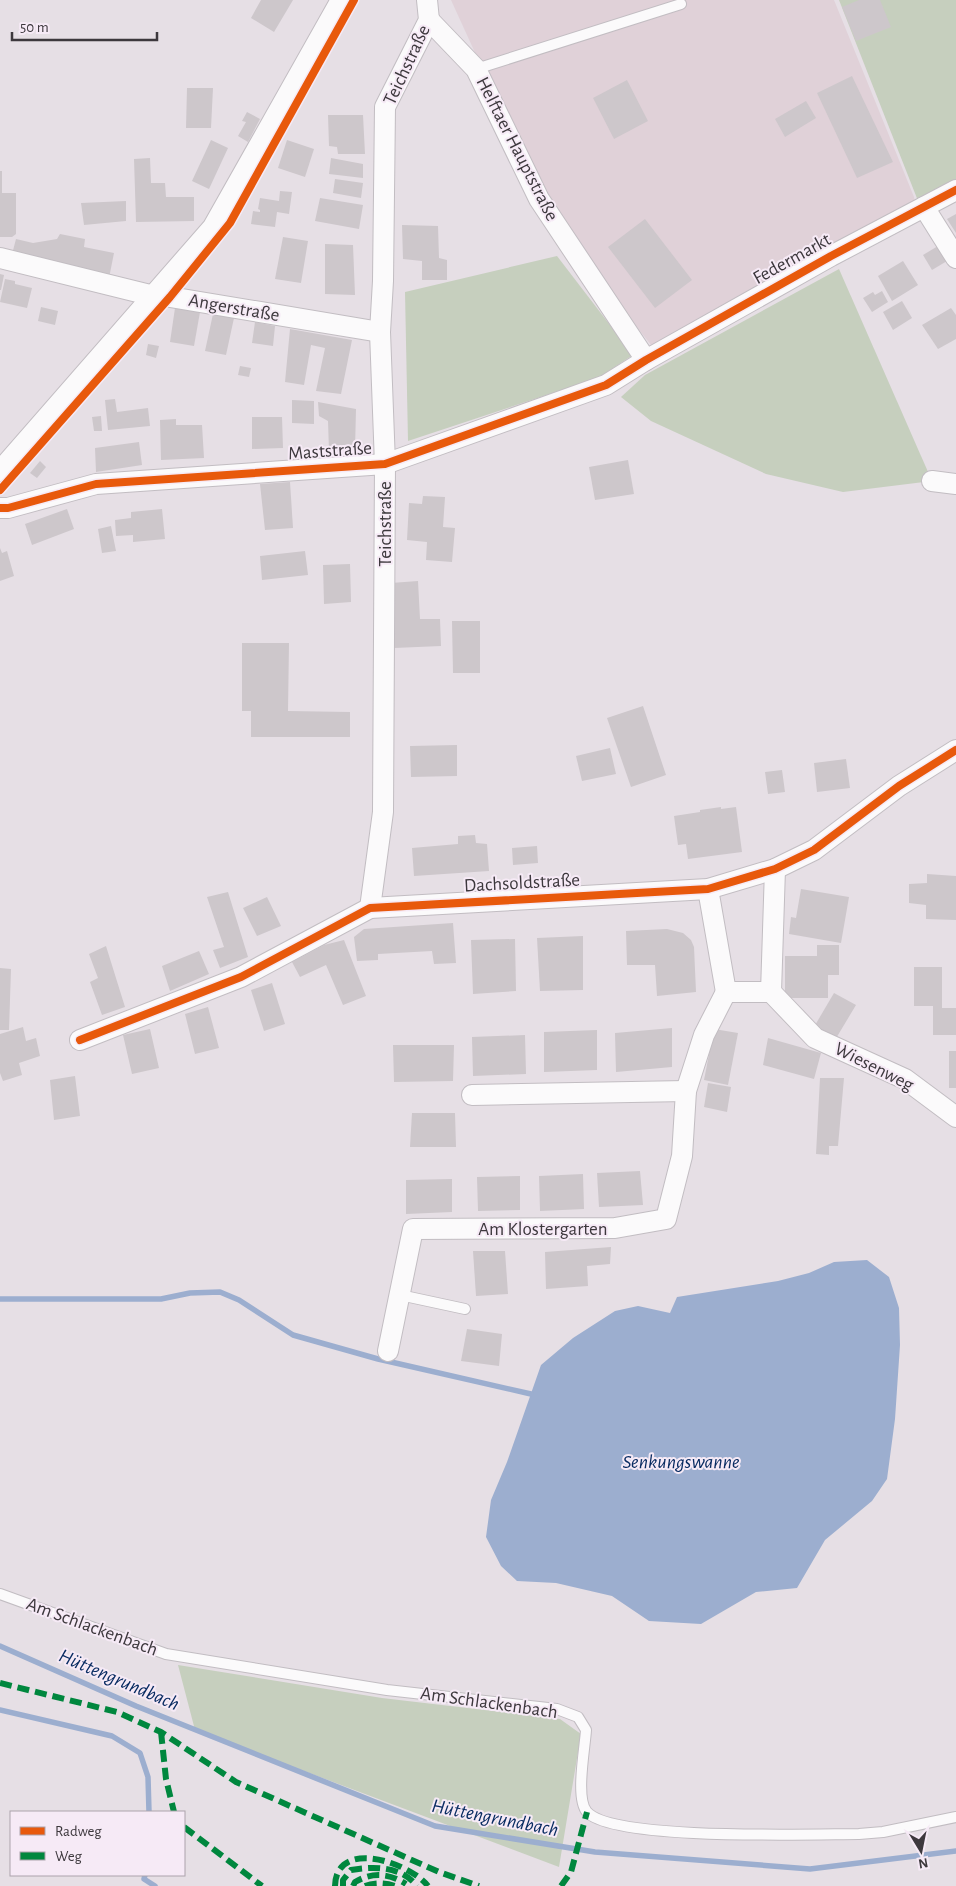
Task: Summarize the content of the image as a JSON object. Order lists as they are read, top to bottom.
{
  "streets": {
    "street": [
      "Teichstraße",
      "Helftaer Hauptstraße",
      "Federmarkt",
      "Angerstraße",
      "Maststraße",
      "Dachsoldstraße",
      "Wiesenweg",
      "Am Klostergarten"
    ],
    "lane": ["Am Schlackenbach"]
  },
  "crossings": [
    ["Teichstraße", "Helftaer Hauptstraße"],
    ["Teichstraße", "Angerstraße"],
    ["Teichstraße", "Maststraße"],
    ["Teichstraße", "Dachsoldstraße"],
    ["Helftaer Hauptstraße", "Federmarkt"],
    ["Helftaer Hauptstraße", "Maststraße"],
    ["Federmarkt", "Maststraße"]
  ],
  "water": ["Senkungswanne", "Hüttengrundbach"],
  "legend": ["Radweg", "Weg"],
  "scale_bar": "50 m",
  "north": "bottom"
}
